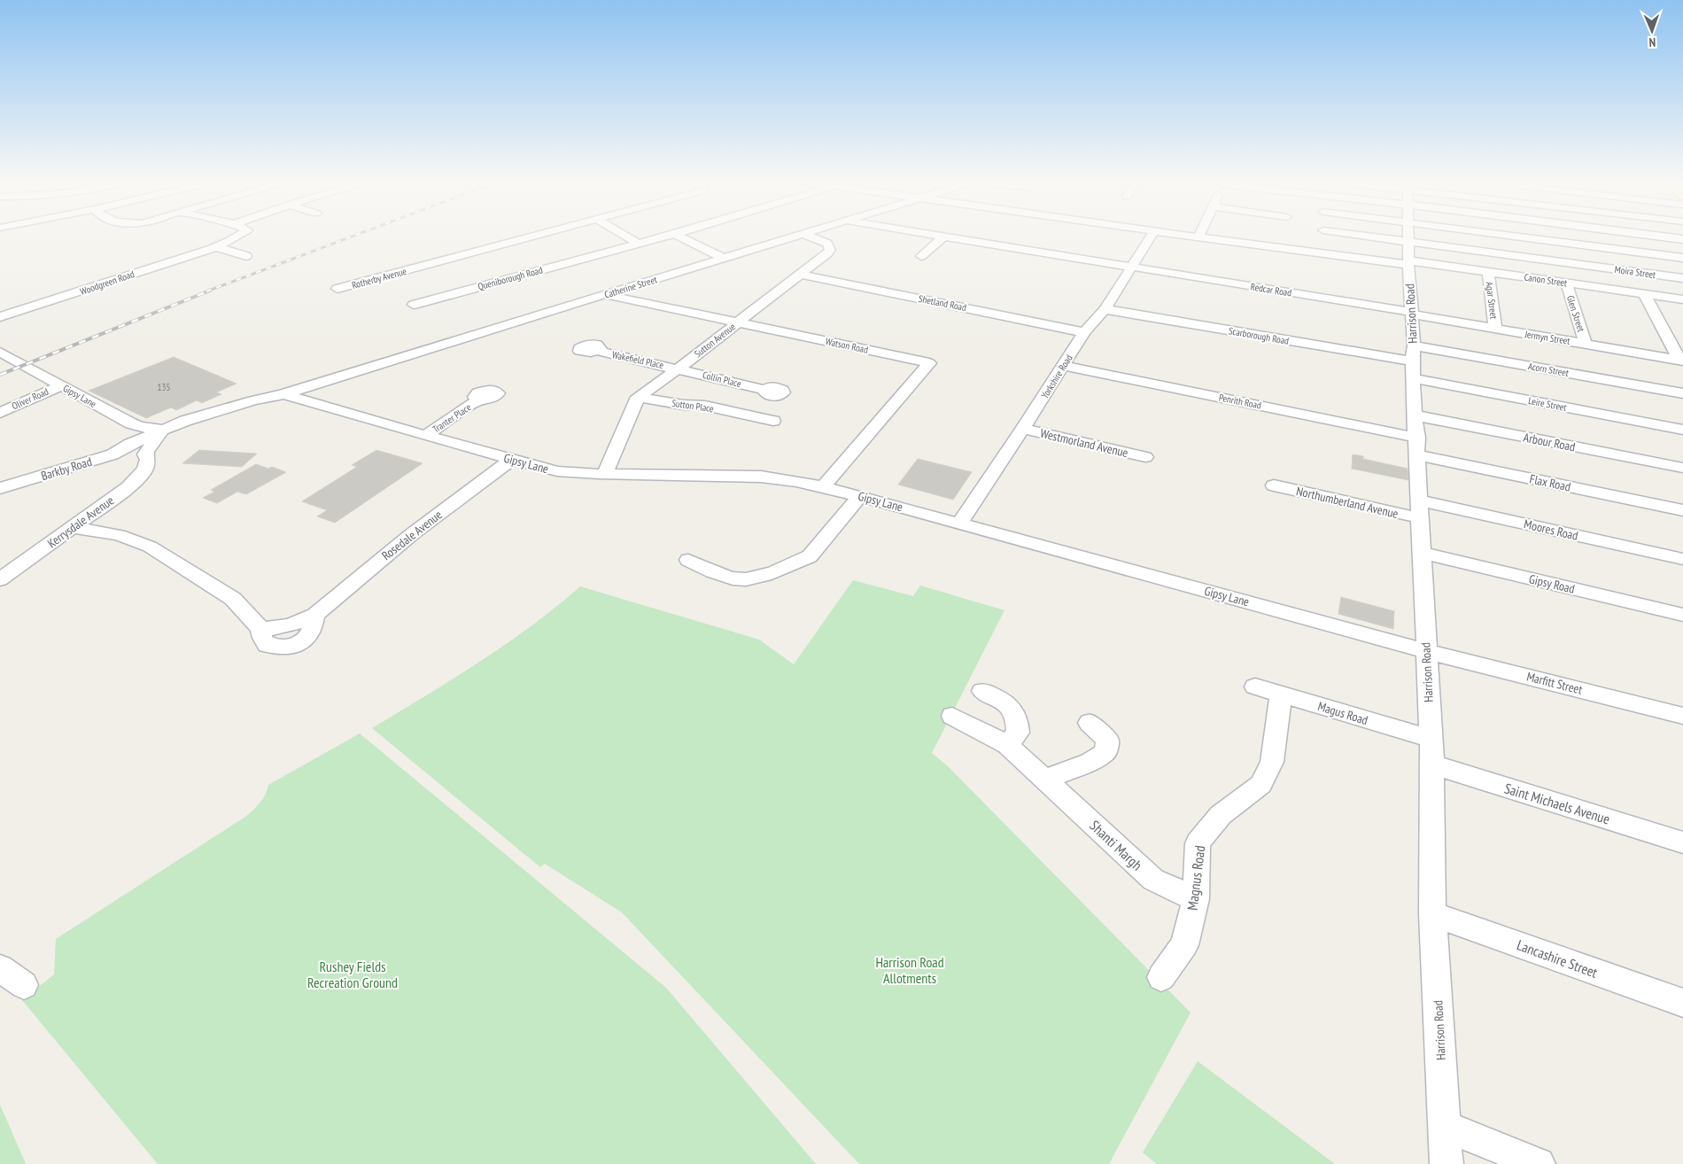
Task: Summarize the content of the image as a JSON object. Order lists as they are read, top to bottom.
{
  "streets": {
    "street": [
      "Moira Street",
      "Rotherby Avenue",
      "Queniborough Road",
      "Canon Street",
      "Woodgreen Road",
      "Catherine Street",
      "Redcar Road",
      "Agar Street",
      "Shetland Road",
      "Harrison Road",
      "Glen Street",
      "Scarborough Road",
      "Jermyn Street",
      "Sutton Avenue",
      "Watson Road",
      "Wakefield Place",
      "Acorn Street",
      "Yorkshire Road",
      "Collin Place",
      "Gipsy Lane",
      "Oliver Road",
      "Penrith Road",
      "Leire Street",
      "Sutton Place",
      "Tranter Place",
      "Arbour Road",
      "Westmorland Avenue",
      "Barkby Road",
      "Flax Road",
      "Northumberland Avenue",
      "Kerrysdale Avenue",
      "Moores Road",
      "Rosedale Avenue",
      "Gipsy Road",
      "Marfitt Street",
      "Magus Road",
      "Saint Michaels Avenue",
      "Shanti Margh",
      "Magnus Road",
      "Lancashire Street"
    ]
  },
  "crossings": [
    ["Canon Street", "Agar Street"],
    ["Canon Street", "Glen Street"],
    ["Catherine Street", "Watson Road"],
    ["Catherine Street", "Gipsy Lane"],
    ["Redcar Road", "Harrison Road"],
    ["Redcar Road", "Jermyn Street"],
    ["Redcar Road", "Yorkshire Road"],
    ["Agar Street", "Jermyn Street"],
    ["Shetland Road", "Sutton Avenue"],
    ["Shetland Road", "Yorkshire Road"],
    ["Harrison Road", "Scarborough Road"],
    ["Harrison Road", "Jermyn Street"],
    ["Harrison Road", "Acorn Street"],
    ["Harrison Road", "Gipsy Lane"],
    ["Harrison Road", "Penrith Road"],
    ["Harrison Road", "Leire Street"],
    ["Harrison Road", "Arbour Road"],
    ["Harrison Road", "Flax Road"],
    ["Harrison Road", "Northumberland Avenue"],
    ["Harrison Road", "Moores Road"],
    ["Harrison Road", "Gipsy Road"],
    ["Harrison Road", "Marfitt Street"],
    ["Harrison Road", "Magus Road"],
    ["Harrison Road", "Saint Michaels Avenue"],
    ["Harrison Road", "Lancashire Street"],
    ["Glen Street", "Jermyn Street"],
    ["Scarborough Road", "Acorn Street"],
    ["Scarborough Road", "Yorkshire Road"],
    ["Scarborough Road", "Leire Street"],
    ["Sutton Avenue", "Watson Road"],
    ["Sutton Avenue", "Wakefield Place"],
    ["Sutton Avenue", "Collin Place"],
    ["Sutton Avenue", "Sutton Place"],
    ["Watson Road", "Gipsy Lane"],
    ["Wakefield Place", "Collin Place"],
    ["Acorn Street", "Leire Street"],
    ["Yorkshire Road", "Gipsy Lane"],
    ["Yorkshire Road", "Penrith Road"],
    ["Yorkshire Road", "Westmorland Avenue"],
    ["Gipsy Lane", "Oliver Road"],
    ["Gipsy Lane", "Tranter Place"],
    ["Gipsy Lane", "Barkby Road"],
    ["Gipsy Lane", "Rosedale Avenue"],
    ["Gipsy Lane", "Marfitt Street"],
    ["Penrith Road", "Flax Road"],
    ["Northumberland Avenue", "Moores Road"],
    ["Kerrysdale Avenue", "Rosedale Avenue"],
    ["Magus Road", "Magnus Road"],
    ["Shanti Margh", "Magnus Road"]
  ],
  "parks": ["Harrison Road Allotments", "Rushey Fields Recreation Ground"],
  "house_numbers": ["135"],
  "north": "bottom"
}
